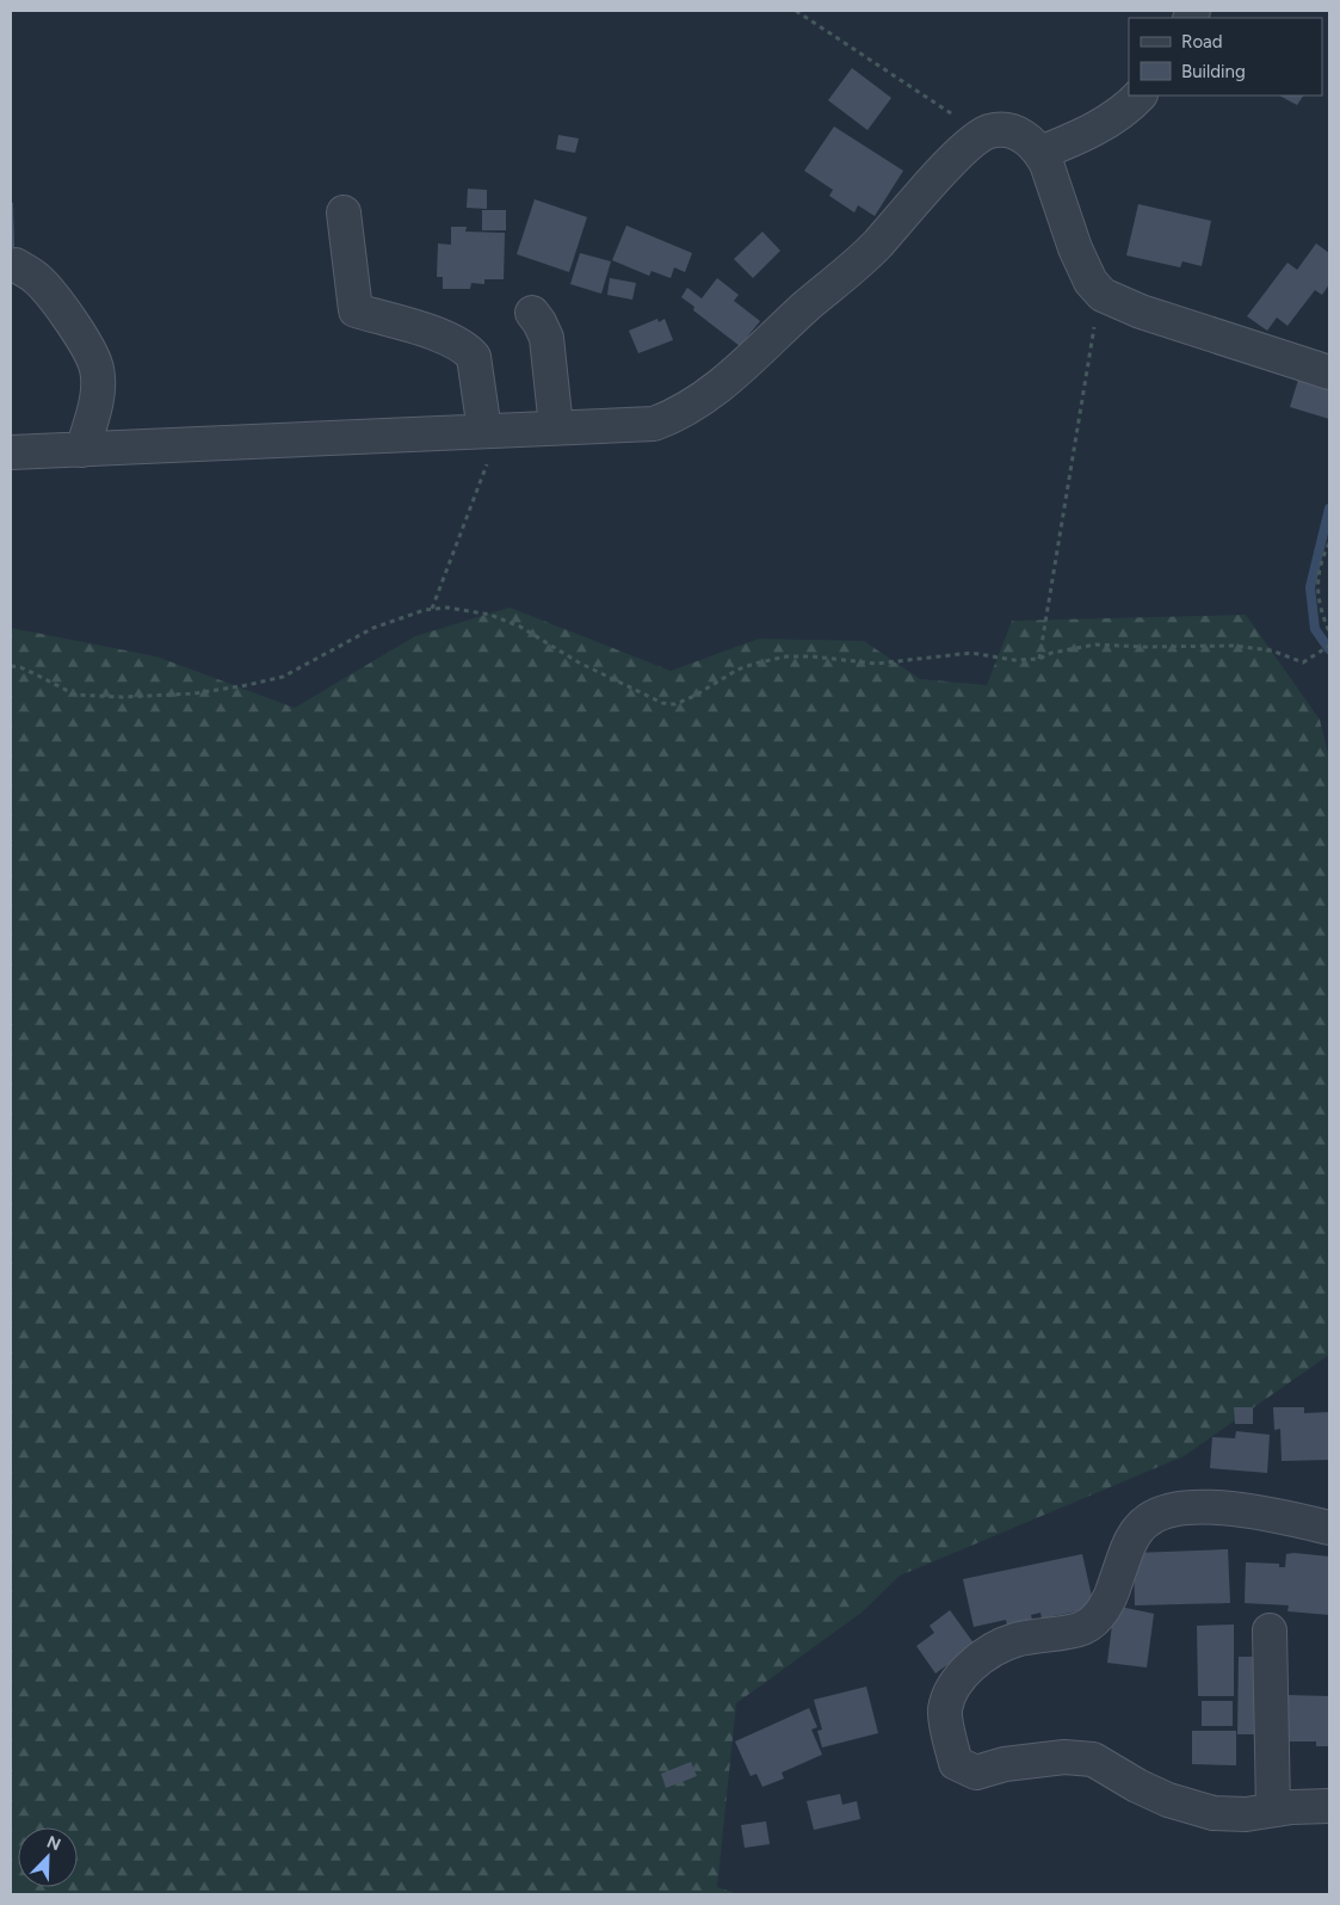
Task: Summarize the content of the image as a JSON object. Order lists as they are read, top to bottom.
{
  "legend": ["Road", "Building"],
  "north": "top right"
}
